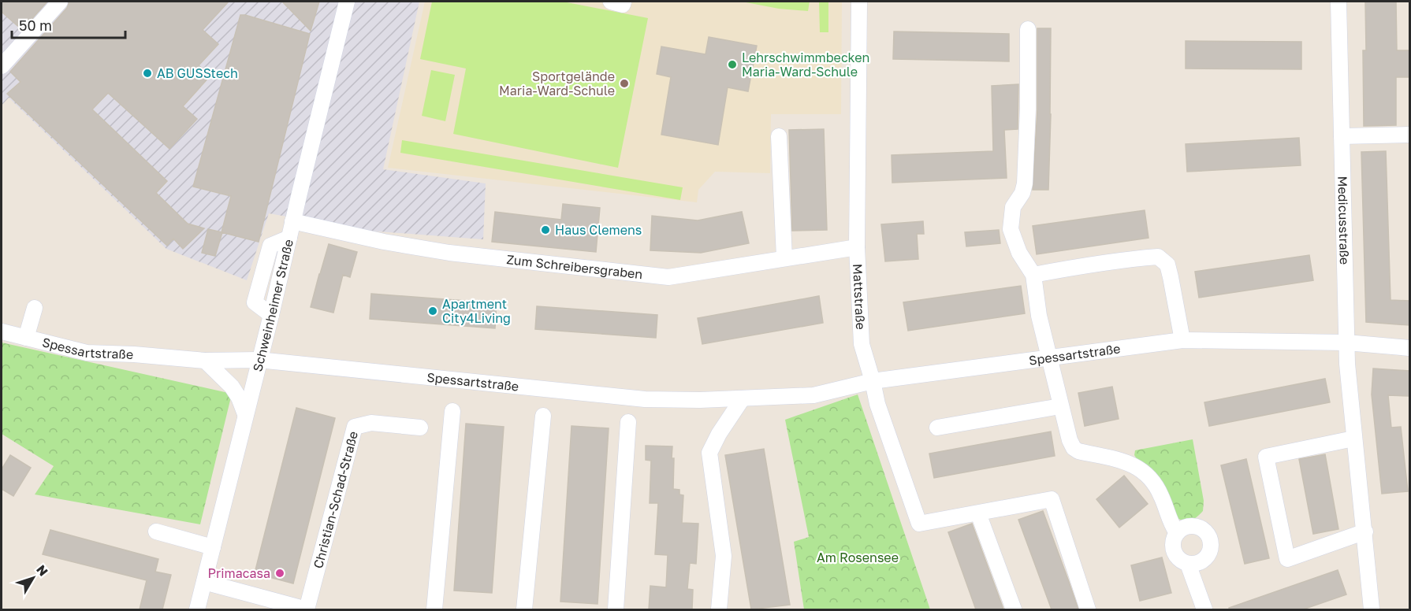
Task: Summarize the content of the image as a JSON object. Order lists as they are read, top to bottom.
{
  "streets": {
    "street": [
      "Medicusstraße",
      "Zum Schreibersgraben",
      "Mattstraße",
      "Schweinheimer Straße",
      "Spessartstraße",
      "Christian-Schad-Straße"
    ]
  },
  "crossings": [
    ["Medicusstraße", "Spessartstraße"],
    ["Zum Schreibersgraben", "Mattstraße"],
    ["Zum Schreibersgraben", "Schweinheimer Straße"],
    ["Mattstraße", "Spessartstraße"],
    ["Schweinheimer Straße", "Spessartstraße"],
    ["Schweinheimer Straße", "Christian-Schad-Straße"]
  ],
  "parks": ["Am Rosensee"],
  "places": [
    "Lehrschwimmbecken Maria-Ward-Schule",
    "AB GUSStech",
    "Sportgelände Maria-Ward-Schule",
    "Haus Clemens",
    "Apartment City4Living",
    "Primacasa"
  ],
  "scale_bar": "50 m",
  "north": "top right"
}
